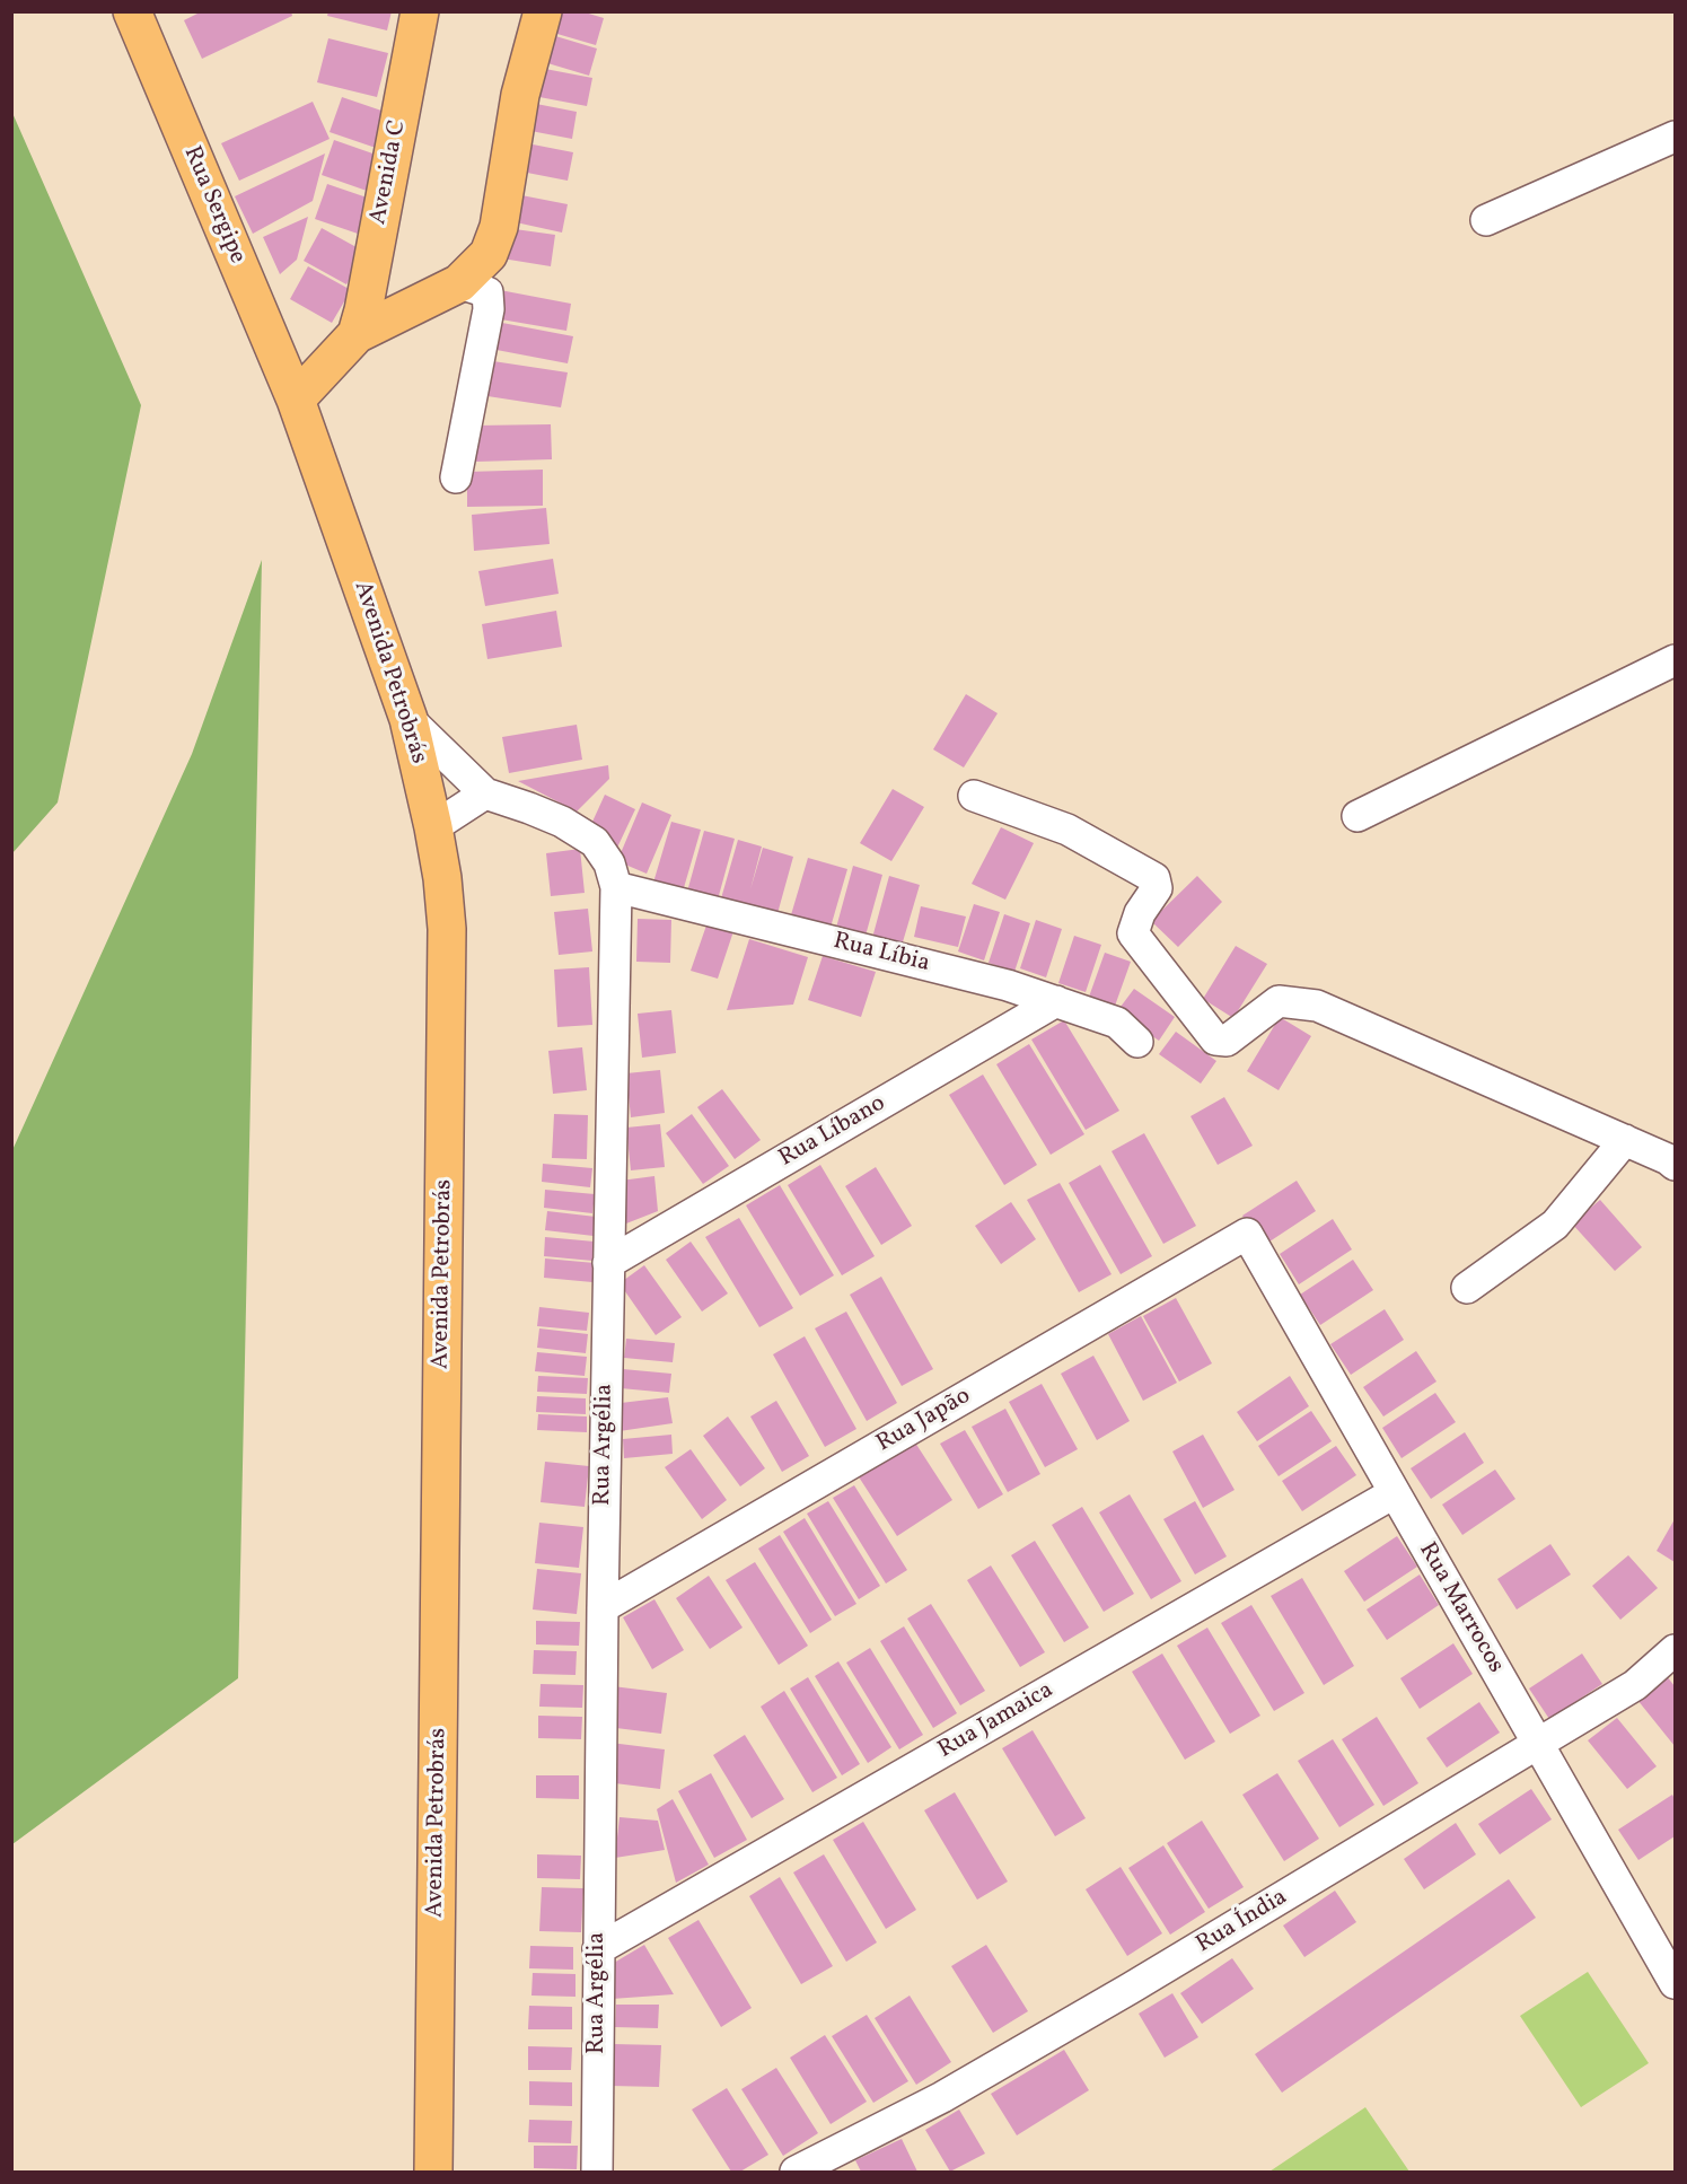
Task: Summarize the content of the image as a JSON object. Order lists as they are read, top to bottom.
{
  "streets": {
    "main road": ["Avenida C", "Rua Sergipe", "Avenida Petrobrás"],
    "street": [
      "Rua Líbia",
      "Rua Líbano",
      "Rua Japão",
      "Rua Argélia",
      "Rua Marrocos",
      "Rua Jamaica",
      "Rua Índia"
    ]
  },
  "crossings": [
    ["Avenida C", "Rua Sergipe"],
    ["Avenida C", "Avenida Petrobrás"],
    ["Rua Sergipe", "Avenida Petrobrás"],
    ["Avenida Petrobrás", "Rua Argélia"],
    ["Rua Líbia", "Rua Líbano"],
    ["Rua Líbia", "Rua Argélia"],
    ["Rua Líbano", "Rua Argélia"],
    ["Rua Japão", "Rua Argélia"],
    ["Rua Japão", "Rua Marrocos"],
    ["Rua Argélia", "Rua Jamaica"],
    ["Rua Marrocos", "Rua Jamaica"],
    ["Rua Marrocos", "Rua Índia"]
  ]
}
